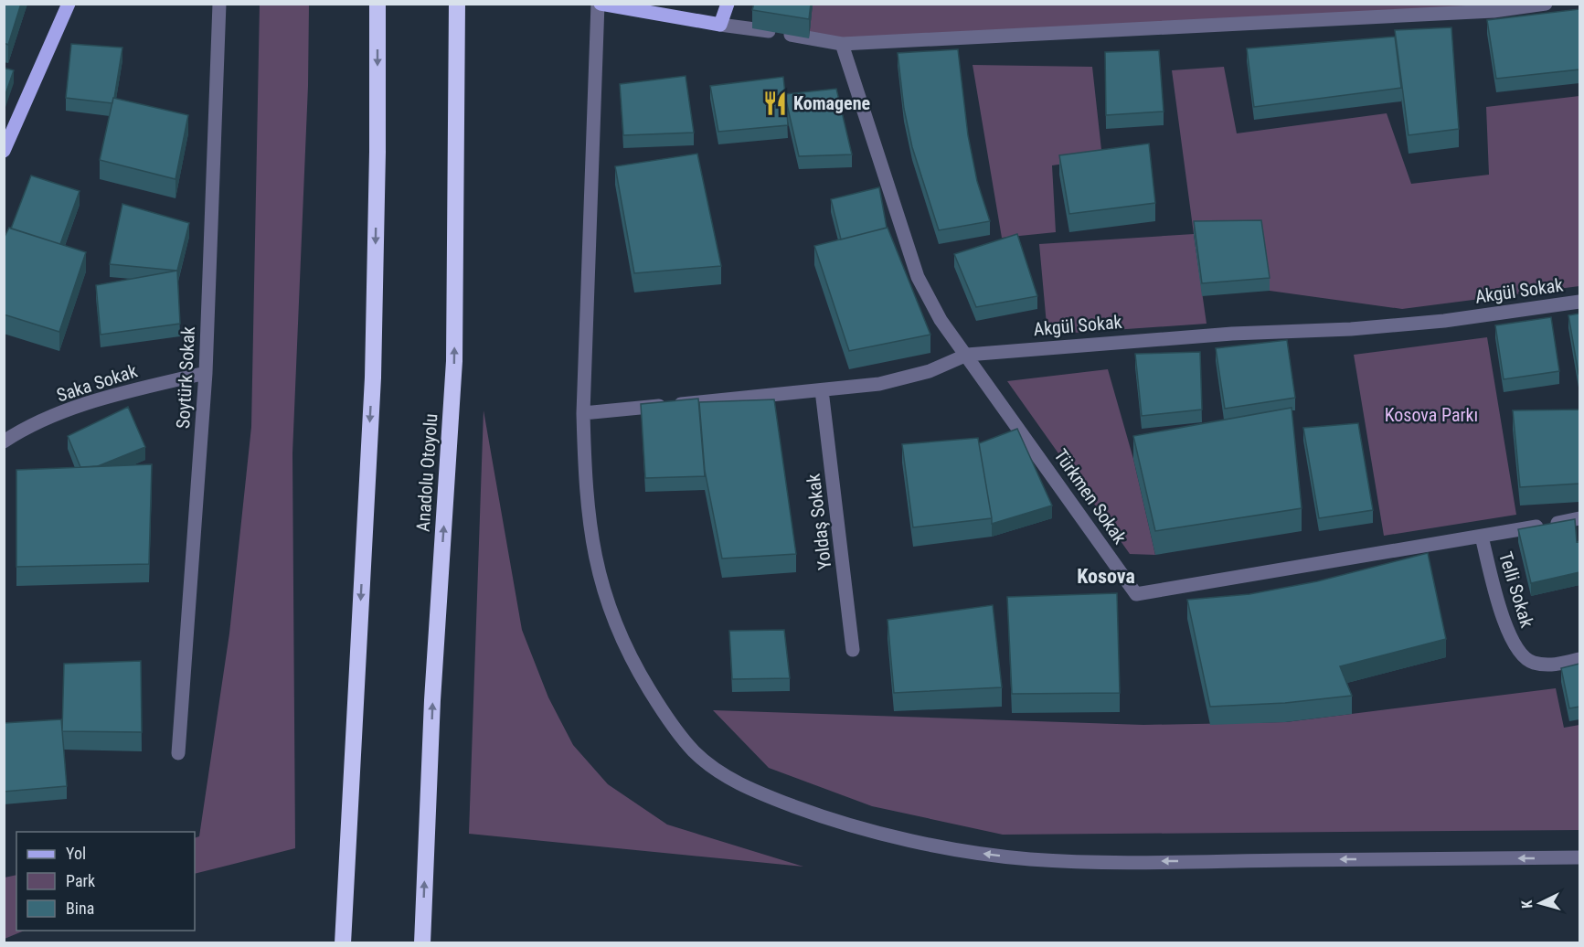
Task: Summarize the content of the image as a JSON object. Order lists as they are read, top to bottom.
{
  "streets": {
    "highway": ["Anadolu Otoyolu"],
    "street": [
      "Akgül Sokak",
      "Soytürk Sokak",
      "Saka Sokak",
      "Türkmen Sokak",
      "Yoldaş Sokak",
      "Telli Sokak"
    ]
  },
  "crossings": [
    ["Akgül Sokak", "Türkmen Sokak"],
    ["Akgül Sokak", "Yoldaş Sokak"],
    ["Soytürk Sokak", "Saka Sokak"],
    ["Türkmen Sokak", "Telli Sokak"]
  ],
  "districts": ["Kosova"],
  "parks": ["Kosova Parkı"],
  "places": {
    "restaurant": ["Komagene"]
  },
  "legend": ["Yol", "Park", "Bina"],
  "north": "left"
}
